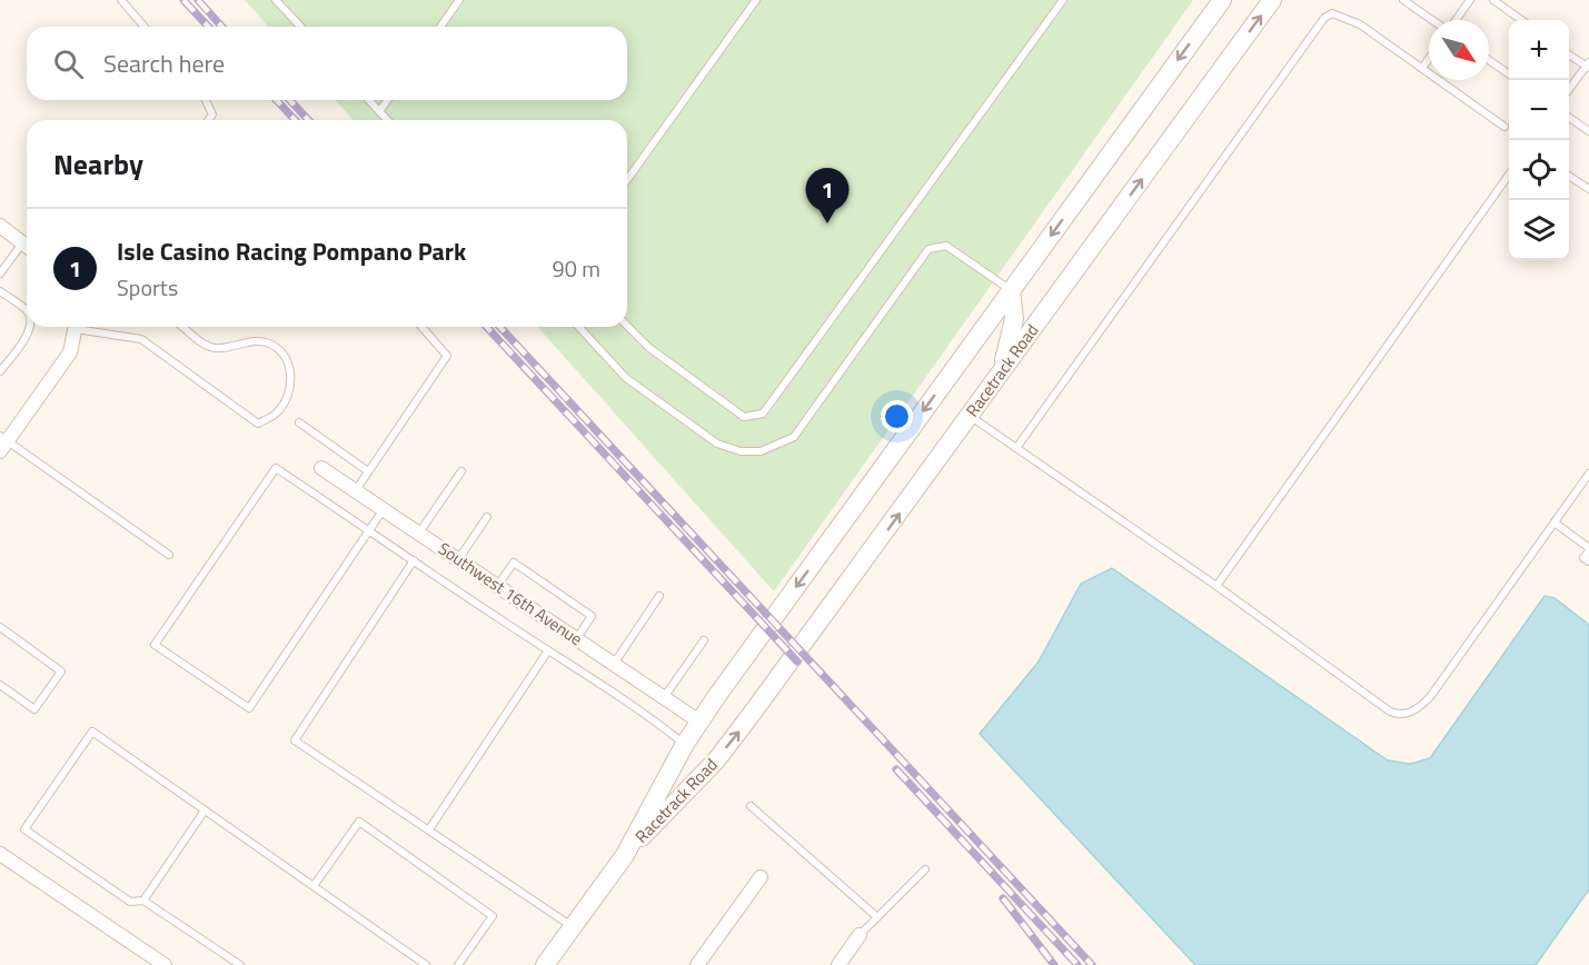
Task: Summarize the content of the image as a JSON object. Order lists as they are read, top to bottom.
{
  "streets": {
    "street": ["Racetrack Road", "Southwest 16th Avenue"]
  },
  "crossings": [
    ["Racetrack Road", "Southwest 16th Avenue"]
  ],
  "north": "bottom right",
  "page": {
    "map_buttons": ["+", "−"],
    "search": "Search here",
    "heading": "Nearby",
    "pins": "1",
    "list": [
      {
        "mark": "1",
        "name": "Isle Casino Racing Pompano Park",
        "note": "Sports",
        "value": "90 m"
      }
    ]
  }
}
